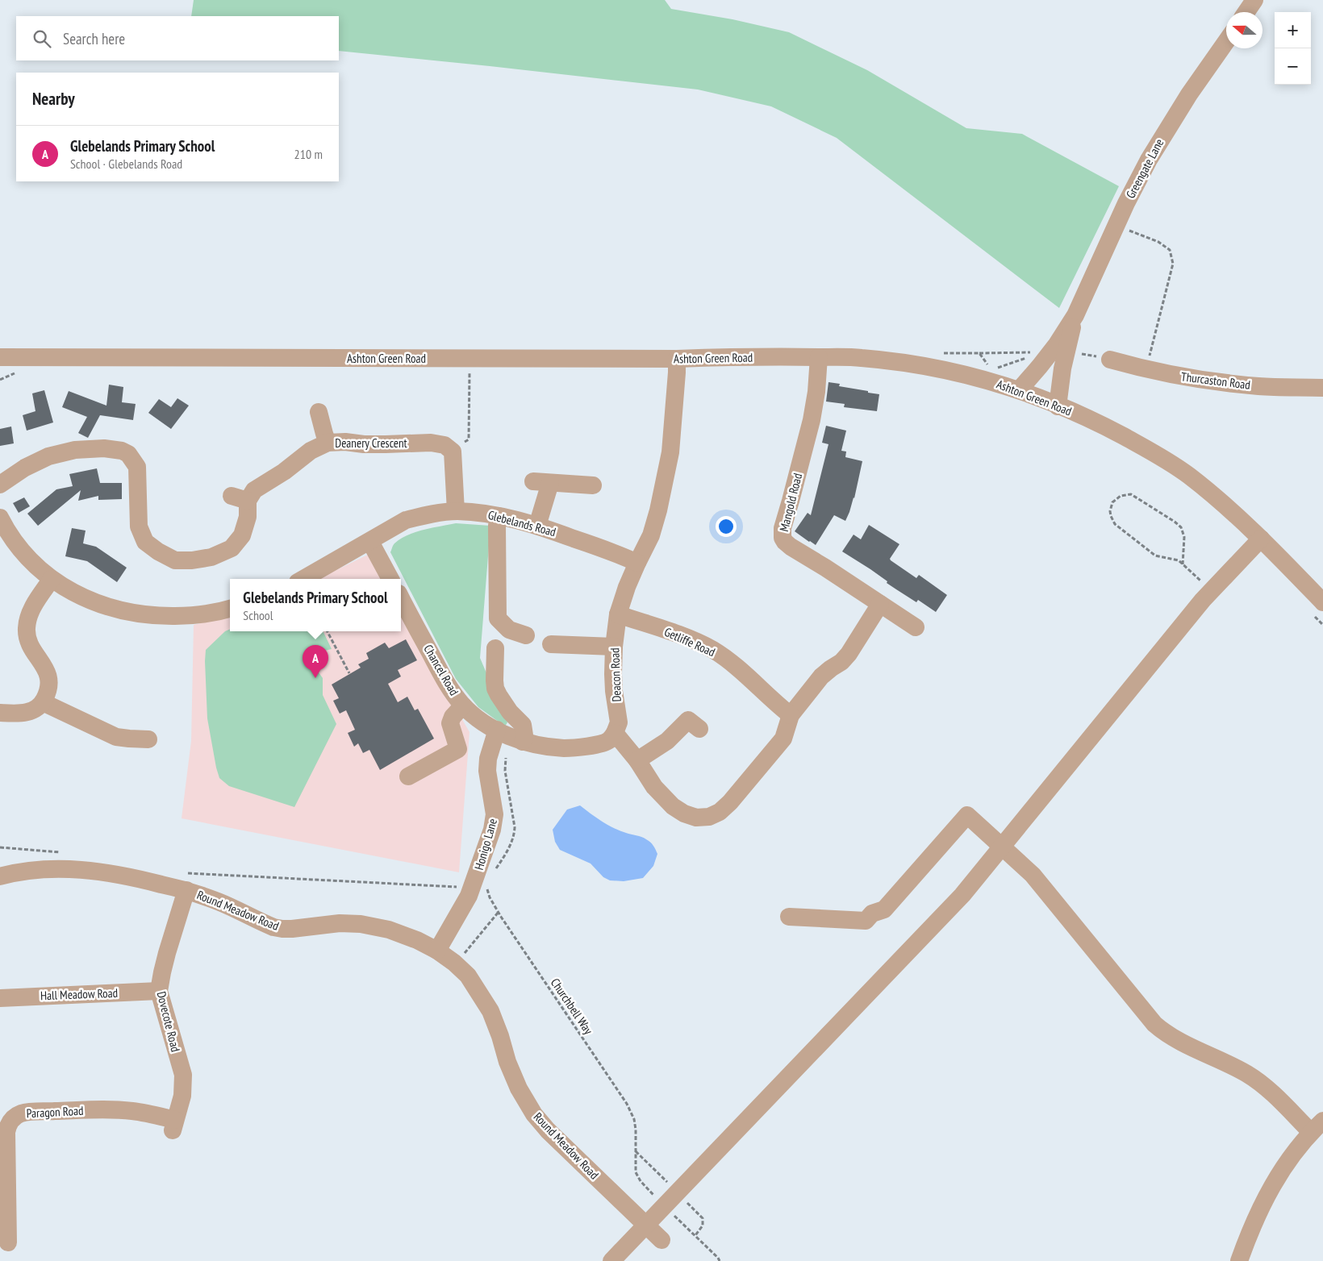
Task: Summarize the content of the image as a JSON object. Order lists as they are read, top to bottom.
{
  "streets": {
    "street": [
      "Greengate Lane",
      "Ashton Green Road",
      "Thurcaston Road",
      "Deanery Crescent",
      "Mangold Road",
      "Glebelands Road",
      "Getliffe Road",
      "Chancel Road",
      "Deacon Road",
      "Honigo Lane",
      "Round Meadow Road",
      "Hall Meadow Road",
      "Dovecote Road",
      "Paragon Road"
    ],
    "path": ["Churchbell Way"]
  },
  "crossings": [
    ["Greengate Lane", "Ashton Green Road"],
    ["Ashton Green Road", "Mangold Road"],
    ["Ashton Green Road", "Deacon Road"],
    ["Glebelands Road", "Deacon Road"],
    ["Getliffe Road", "Deacon Road"],
    ["Chancel Road", "Deacon Road"],
    ["Chancel Road", "Honigo Lane"],
    ["Honigo Lane", "Round Meadow Road"],
    ["Honigo Lane", "Churchbell Way"],
    ["Round Meadow Road", "Dovecote Road"],
    ["Hall Meadow Road", "Dovecote Road"],
    ["Dovecote Road", "Paragon Road"]
  ],
  "north": "left",
  "page": {
    "map_buttons": ["+", "−"],
    "search": "Search here",
    "heading": "Nearby",
    "list": [
      {
        "mark": "A",
        "name": "Glebelands Primary School",
        "note": "School · Glebelands Road",
        "value": "210 m"
      }
    ],
    "popup": ["Glebelands Primary School", "School"],
    "pins": "A"
  }
}
